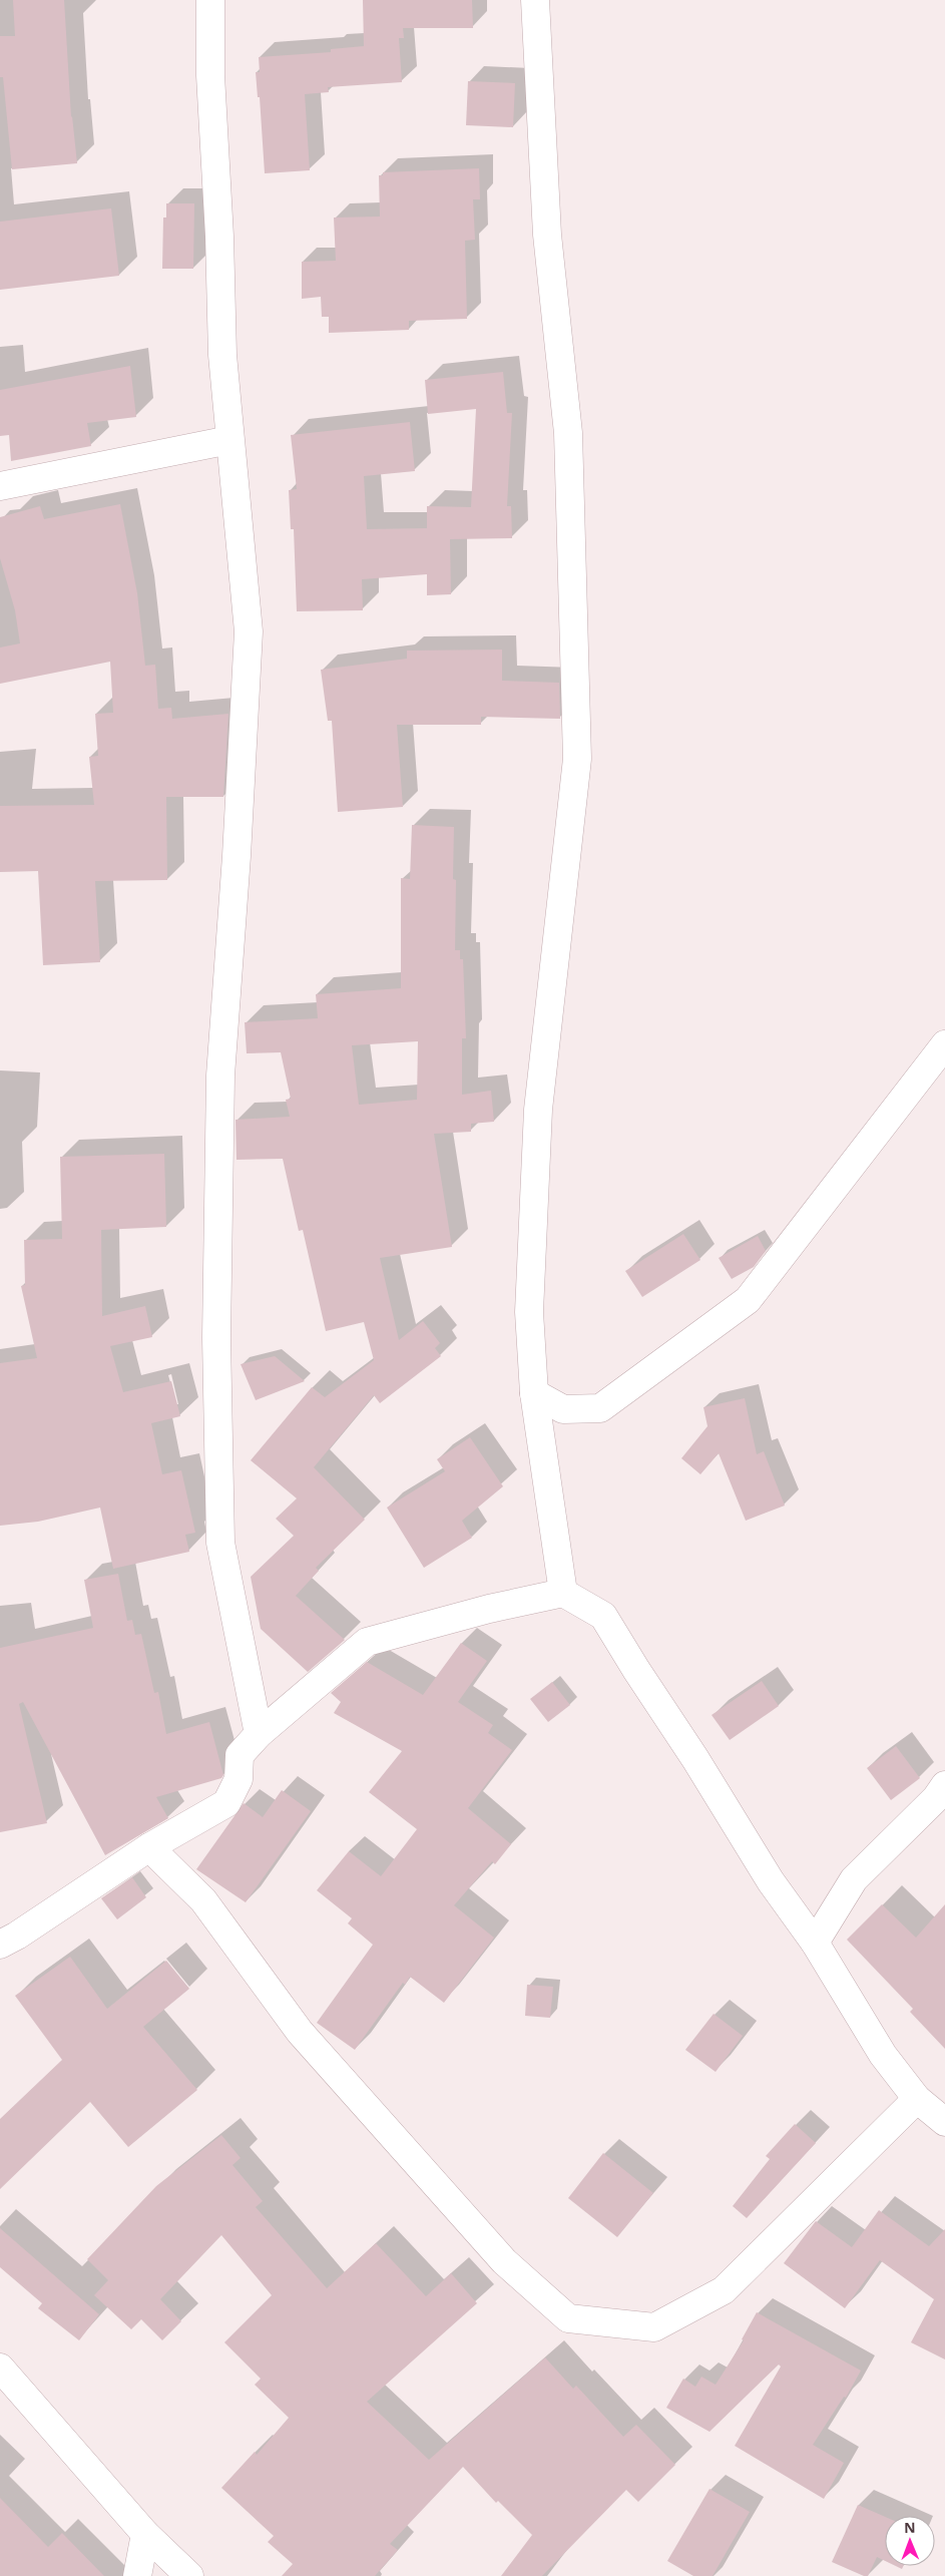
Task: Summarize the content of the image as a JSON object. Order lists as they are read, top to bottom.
{
  "north": "top"
}
